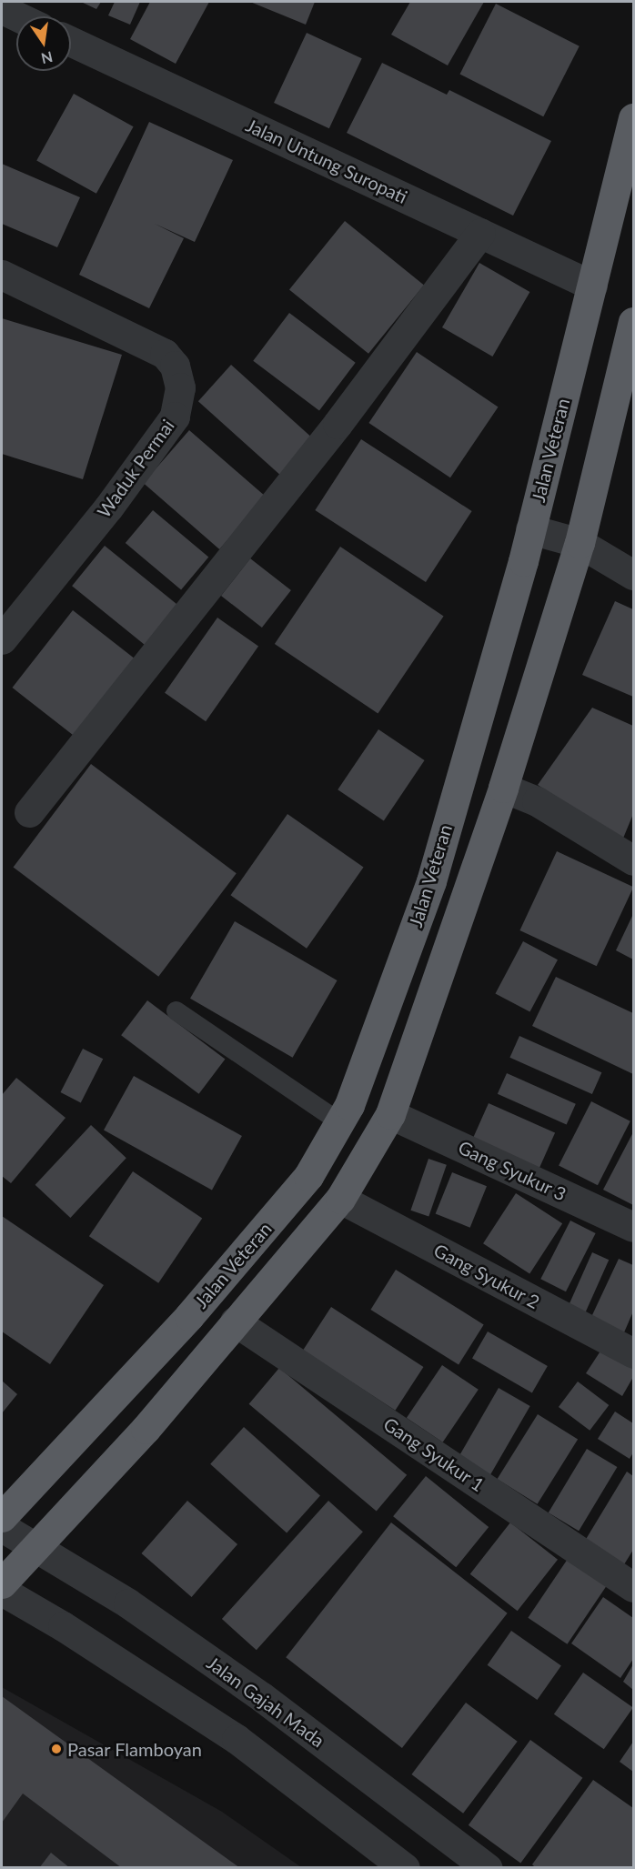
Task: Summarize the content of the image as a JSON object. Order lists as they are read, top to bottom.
{
  "streets": {
    "highway": ["Jalan Veteran"],
    "street": [
      "Jalan Untung Suropati",
      "Waduk Permai",
      "Gang Syukur 3",
      "Gang Syukur 2",
      "Gang Syukur 1",
      "Jalan Gajah Mada"
    ]
  },
  "crossings": [
    ["Jalan Untung Suropati", "Jalan Veteran"]
  ],
  "places": ["Pasar Flamboyan"],
  "north": "bottom"
}
